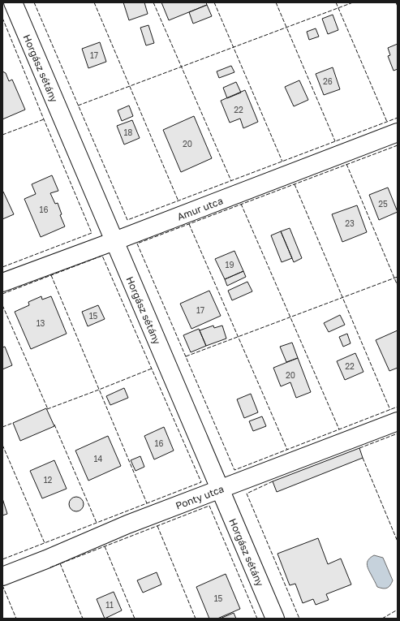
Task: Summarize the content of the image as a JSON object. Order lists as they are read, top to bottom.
{
  "streets": {
    "street": ["Horgász sétány", "Amur utca", "Ponty utca"]
  },
  "crossings": [
    ["Horgász sétány", "Amur utca"],
    ["Horgász sétány", "Ponty utca"]
  ],
  "house_numbers": [
    "17",
    "26",
    "22",
    "18",
    "20",
    "25",
    "16",
    "23",
    "19",
    "17",
    "15",
    "13",
    "22",
    "20",
    "16",
    "14",
    "12",
    "15",
    "11"
  ]
}
